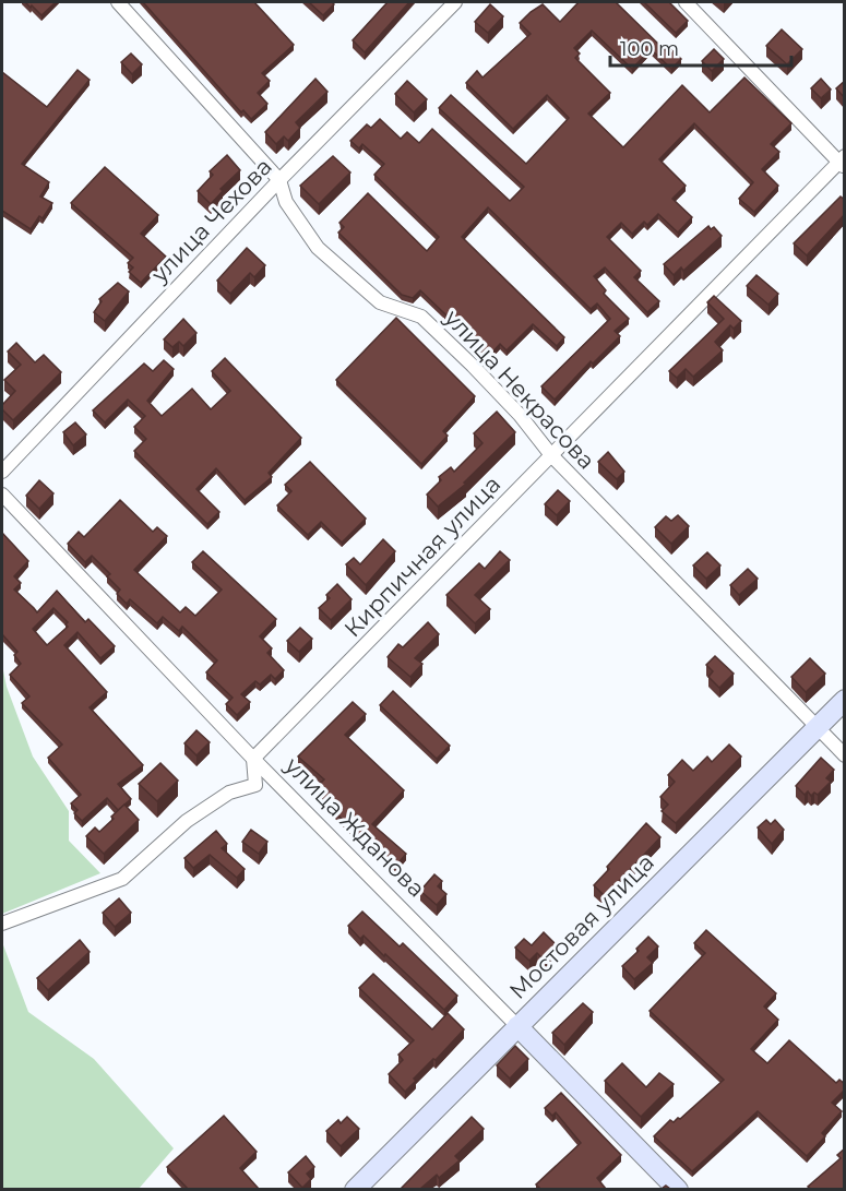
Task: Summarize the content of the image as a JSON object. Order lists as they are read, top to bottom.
{
  "streets": {
    "street": [
      "улица Чехова",
      "улица Некрасова",
      "Кирпичная улица",
      "улица Жданова",
      "Мостовая улица"
    ]
  },
  "crossings": [
    ["улица Чехова", "улица Некрасова"],
    ["улица Некрасова", "Кирпичная улица"],
    ["улица Некрасова", "Мостовая улица"],
    ["Кирпичная улица", "улица Жданова"],
    ["улица Жданова", "Мостовая улица"]
  ],
  "scale_bar": "100 m"
}
